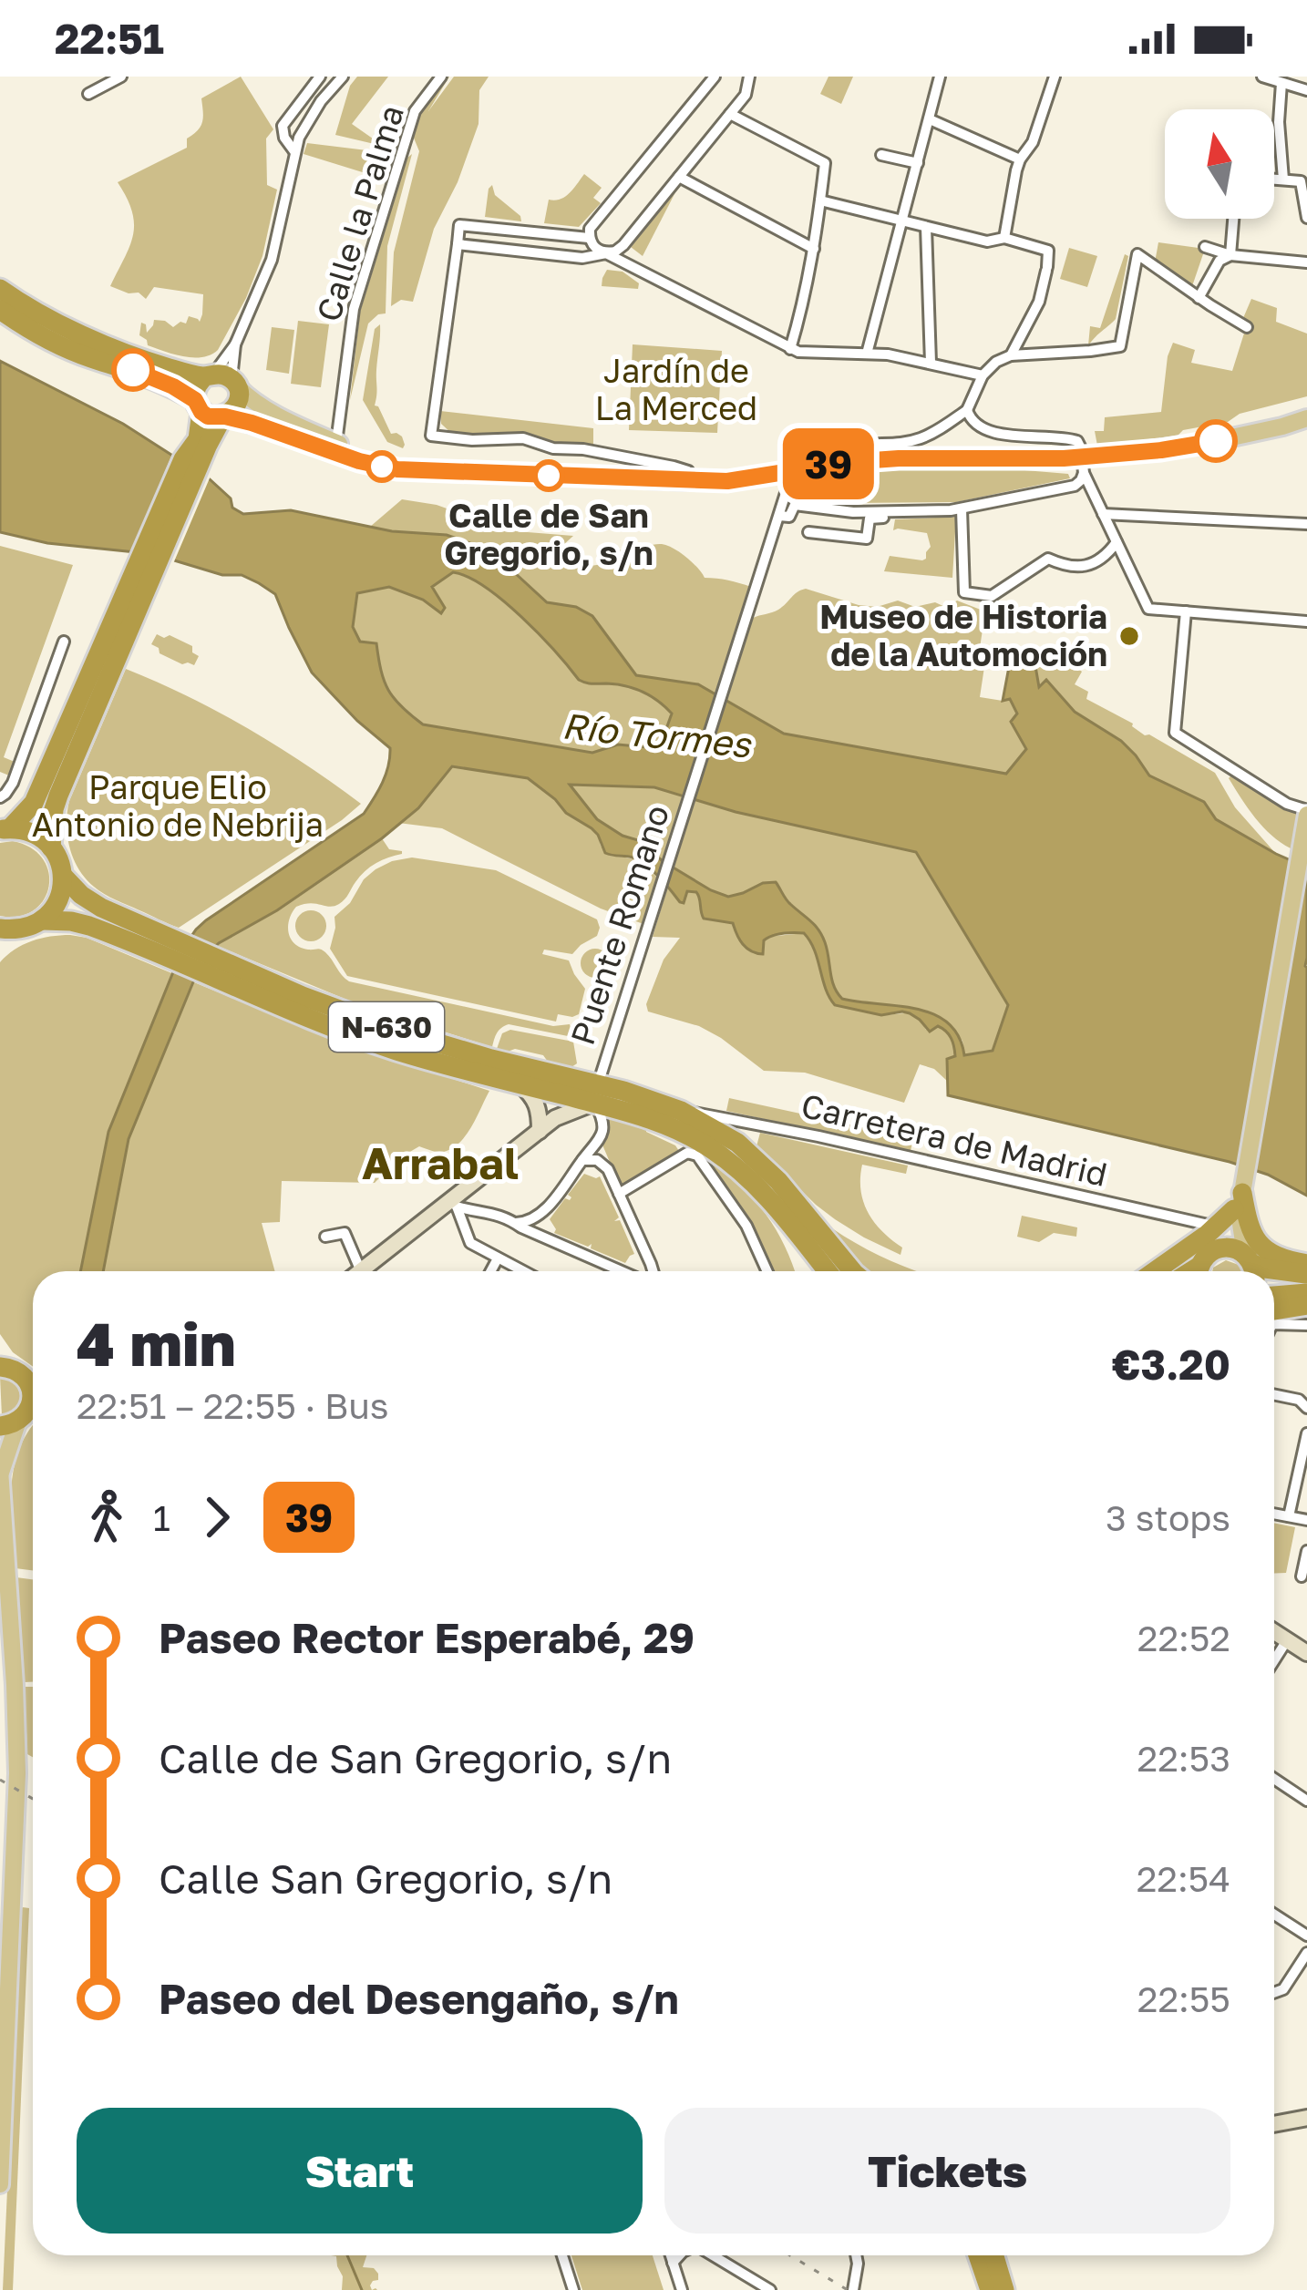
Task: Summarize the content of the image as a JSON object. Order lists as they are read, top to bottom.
{
  "streets": {
    "highway": ["N-630"],
    "street": ["Calle la Palma", "Puente Romano", "Carretera de Madrid"]
  },
  "crossings": [
    ["Puente Romano", "N-630"],
    ["N-630", "Carretera de Madrid"]
  ],
  "districts": ["Arrabal"],
  "water": ["Río Tormes"],
  "parks": ["Jardín de La Merced", "Parque Elio Antonio de Nebrija"],
  "places": ["Calle de San Gregorio, s/n", "Museo de Historia de la Automoción"],
  "lines": ["bus line 39"],
  "north": "top",
  "page": {
    "status": "22:51",
    "on_map": "39",
    "heading": ["4 min", "22:51 – 22:55 · Bus", "€3.20"],
    "legs": ["1", "39", "3 stops"],
    "list": [
      {
        "name": "Paseo Rector Esperabé, 29",
        "value": "22:52"
      },
      {
        "name": "Calle de San Gregorio, s/n",
        "value": "22:53"
      },
      {
        "name": "Calle San Gregorio, s/n",
        "value": "22:54"
      },
      {
        "name": "Paseo del Desengaño, s/n",
        "value": "22:55"
      }
    ],
    "buttons": ["Start", "Tickets"]
  }
}
